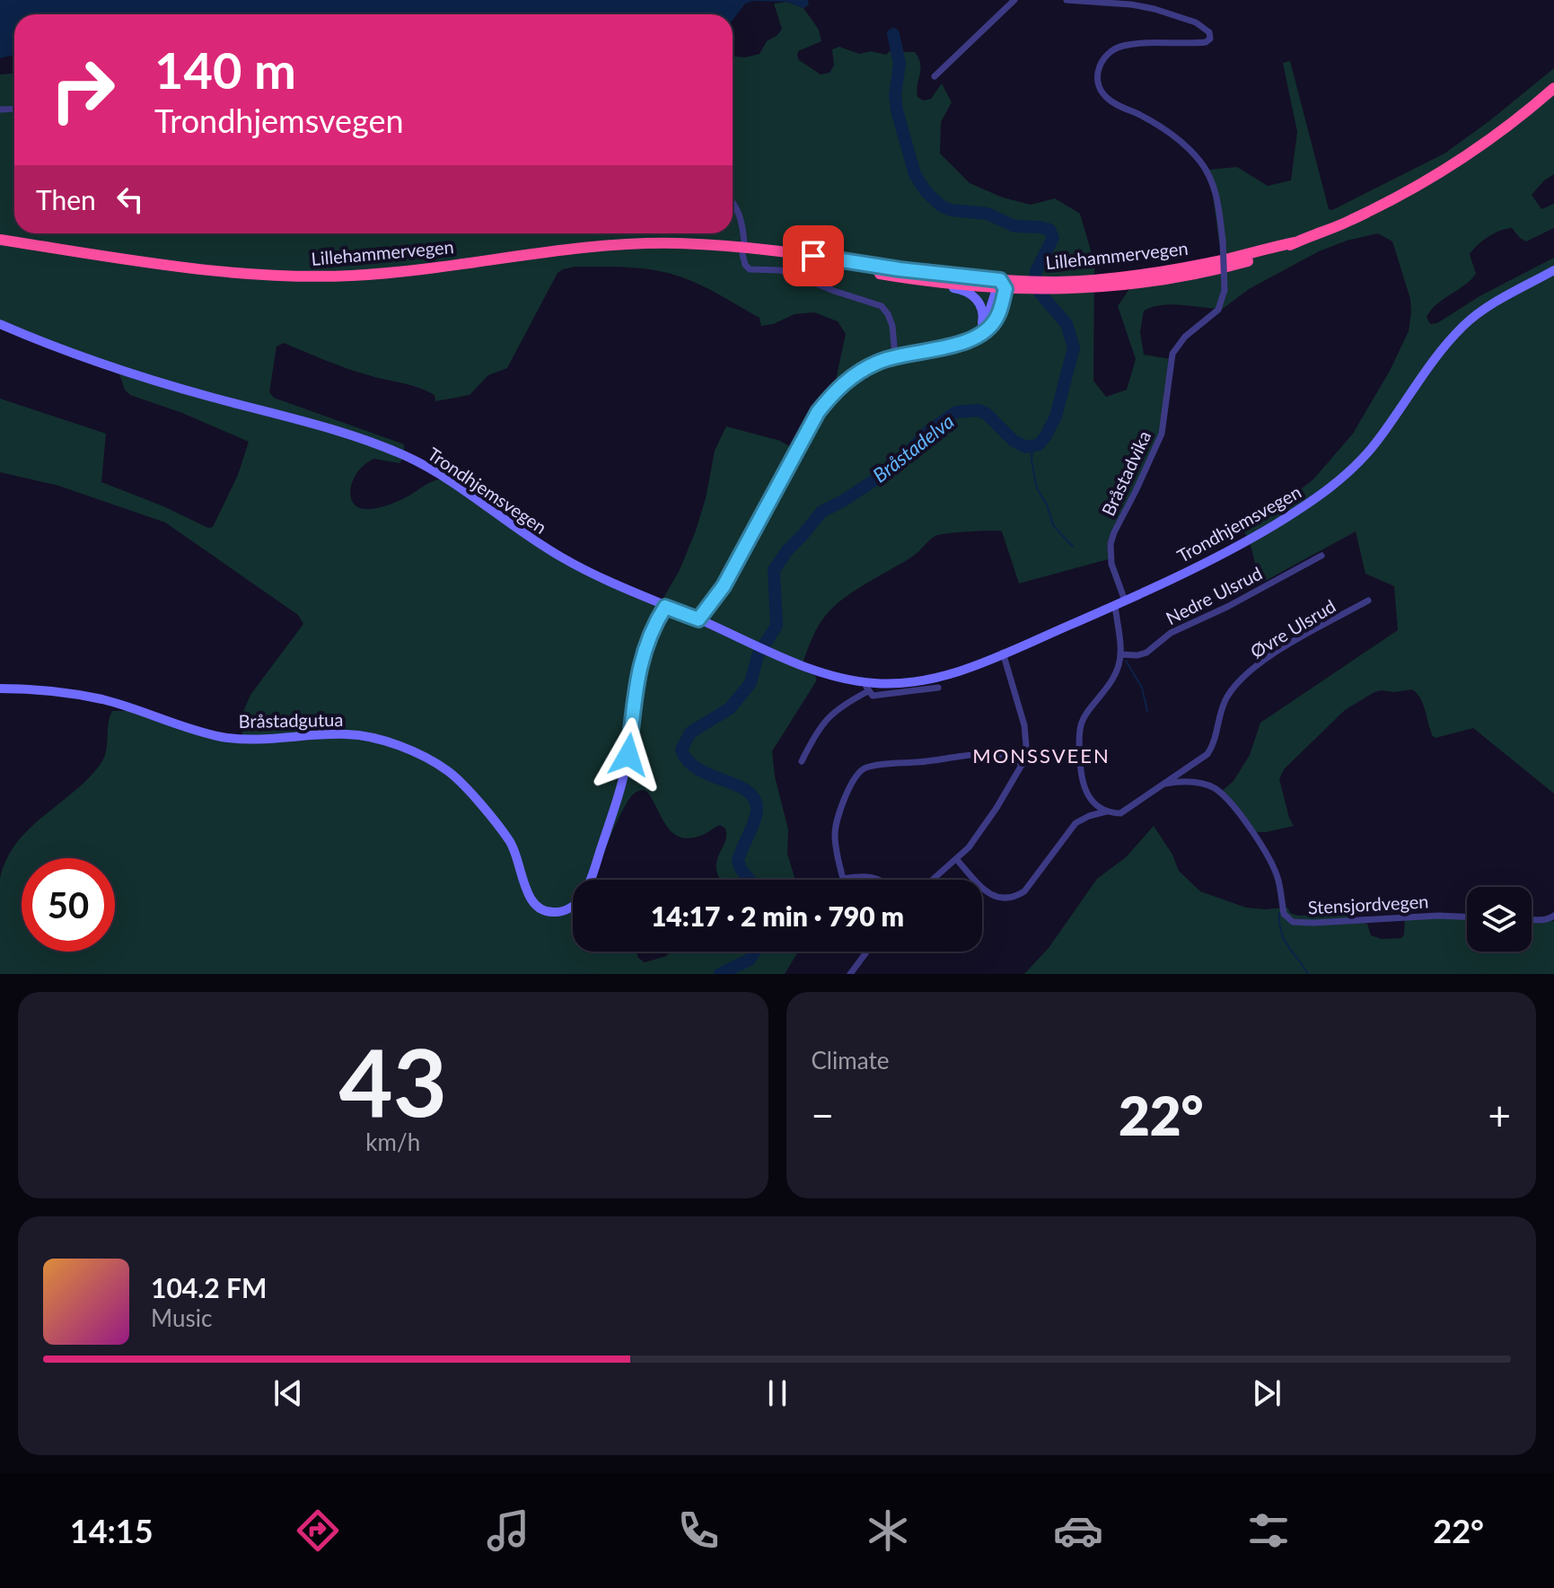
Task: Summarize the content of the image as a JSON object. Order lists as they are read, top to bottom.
{
  "streets": {
    "highway": ["Lillehammervegen"],
    "main road": ["Trondhjemsvegen", "Bråstadgutua"],
    "street": [
      "Bråstadvika",
      "Nedre Ulsrud",
      "Øvre Ulsrud",
      "Stensjordvegen"
    ]
  },
  "crossings": [
    ["Bråstadvika", "Trondhjemsvegen"],
    ["Trondhjemsvegen", "Bråstadgutua"],
    ["Øvre Ulsrud", "Stensjordvegen"]
  ],
  "districts": ["MONSSVEEN"],
  "water": ["Bråstadelva"],
  "page": {
    "turn": ["140 m", "Trondhjemsvegen"],
    "then": "Then",
    "limit": "50",
    "trip": "14:17 · 2 min · 790 m",
    "tile": [
      ["43", "km/h"],
      "Climate"
    ],
    "heat": ["−", "22°", "+"],
    "song": ["104.2 FM", "Music"],
    "tabs": ["14:15", "22°"]
  }
}
